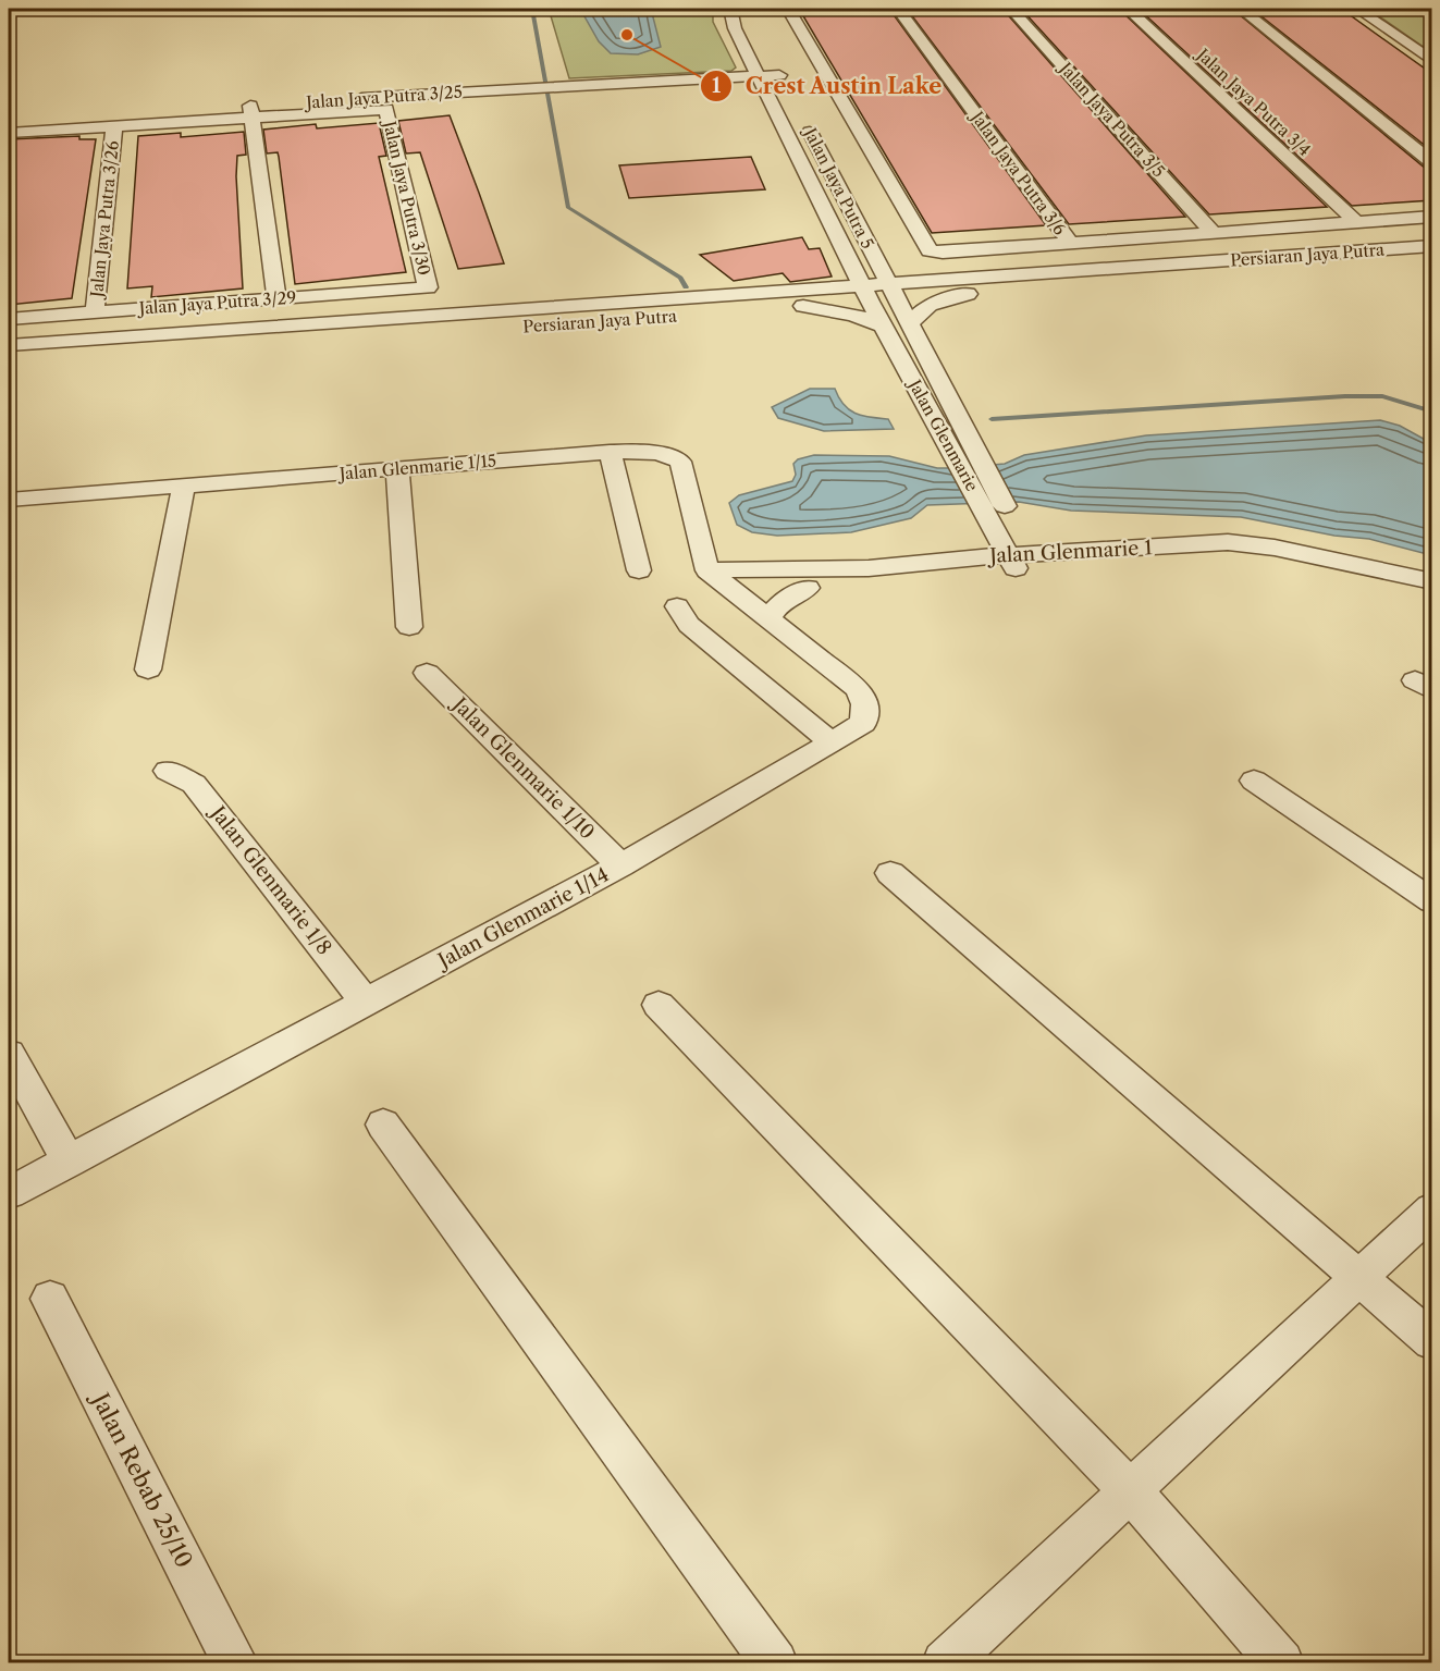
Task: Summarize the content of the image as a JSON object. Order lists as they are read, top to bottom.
{
  "streets": {
    "street": [
      "Jalan Jaya Putra 3/25",
      "Jalan Jaya Putra 3/4",
      "Jalan Jaya Putra 3/5",
      "Jalan Jaya Putra 3/6",
      "Jalan Jaya Putra 5",
      "Jalan Jaya Putra 3/30",
      "Jalan Jaya Putra 3/26",
      "Persiaran Jaya Putra",
      "Jalan Jaya Putra 3/29",
      "Jalan Glenmarie",
      "Jalan Glenmarie 1/15",
      "Jalan Glenmarie 1",
      "Jalan Glenmarie 1/10",
      "Jalan Glenmarie 1/8",
      "Jalan Glenmarie 1/14",
      "Jalan Rebab 25/10"
    ]
  },
  "crossings": [
    ["Jalan Jaya Putra 3/25", "Jalan Jaya Putra 5"],
    ["Jalan Jaya Putra 3/25", "Jalan Jaya Putra 3/30"],
    ["Jalan Jaya Putra 3/25", "Jalan Jaya Putra 3/26"],
    ["Jalan Jaya Putra 5", "Persiaran Jaya Putra"],
    ["Jalan Jaya Putra 5", "Jalan Glenmarie"],
    ["Jalan Jaya Putra 3/30", "Jalan Jaya Putra 3/29"],
    ["Jalan Jaya Putra 3/26", "Jalan Jaya Putra 3/29"],
    ["Persiaran Jaya Putra", "Jalan Glenmarie"],
    ["Jalan Glenmarie", "Jalan Glenmarie 1"],
    ["Jalan Glenmarie 1/15", "Jalan Glenmarie 1"],
    ["Jalan Glenmarie 1", "Jalan Glenmarie 1/14"],
    ["Jalan Glenmarie 1/10", "Jalan Glenmarie 1/14"],
    ["Jalan Glenmarie 1/8", "Jalan Glenmarie 1/14"]
  ],
  "places": ["Crest Austin Lake"]
}
